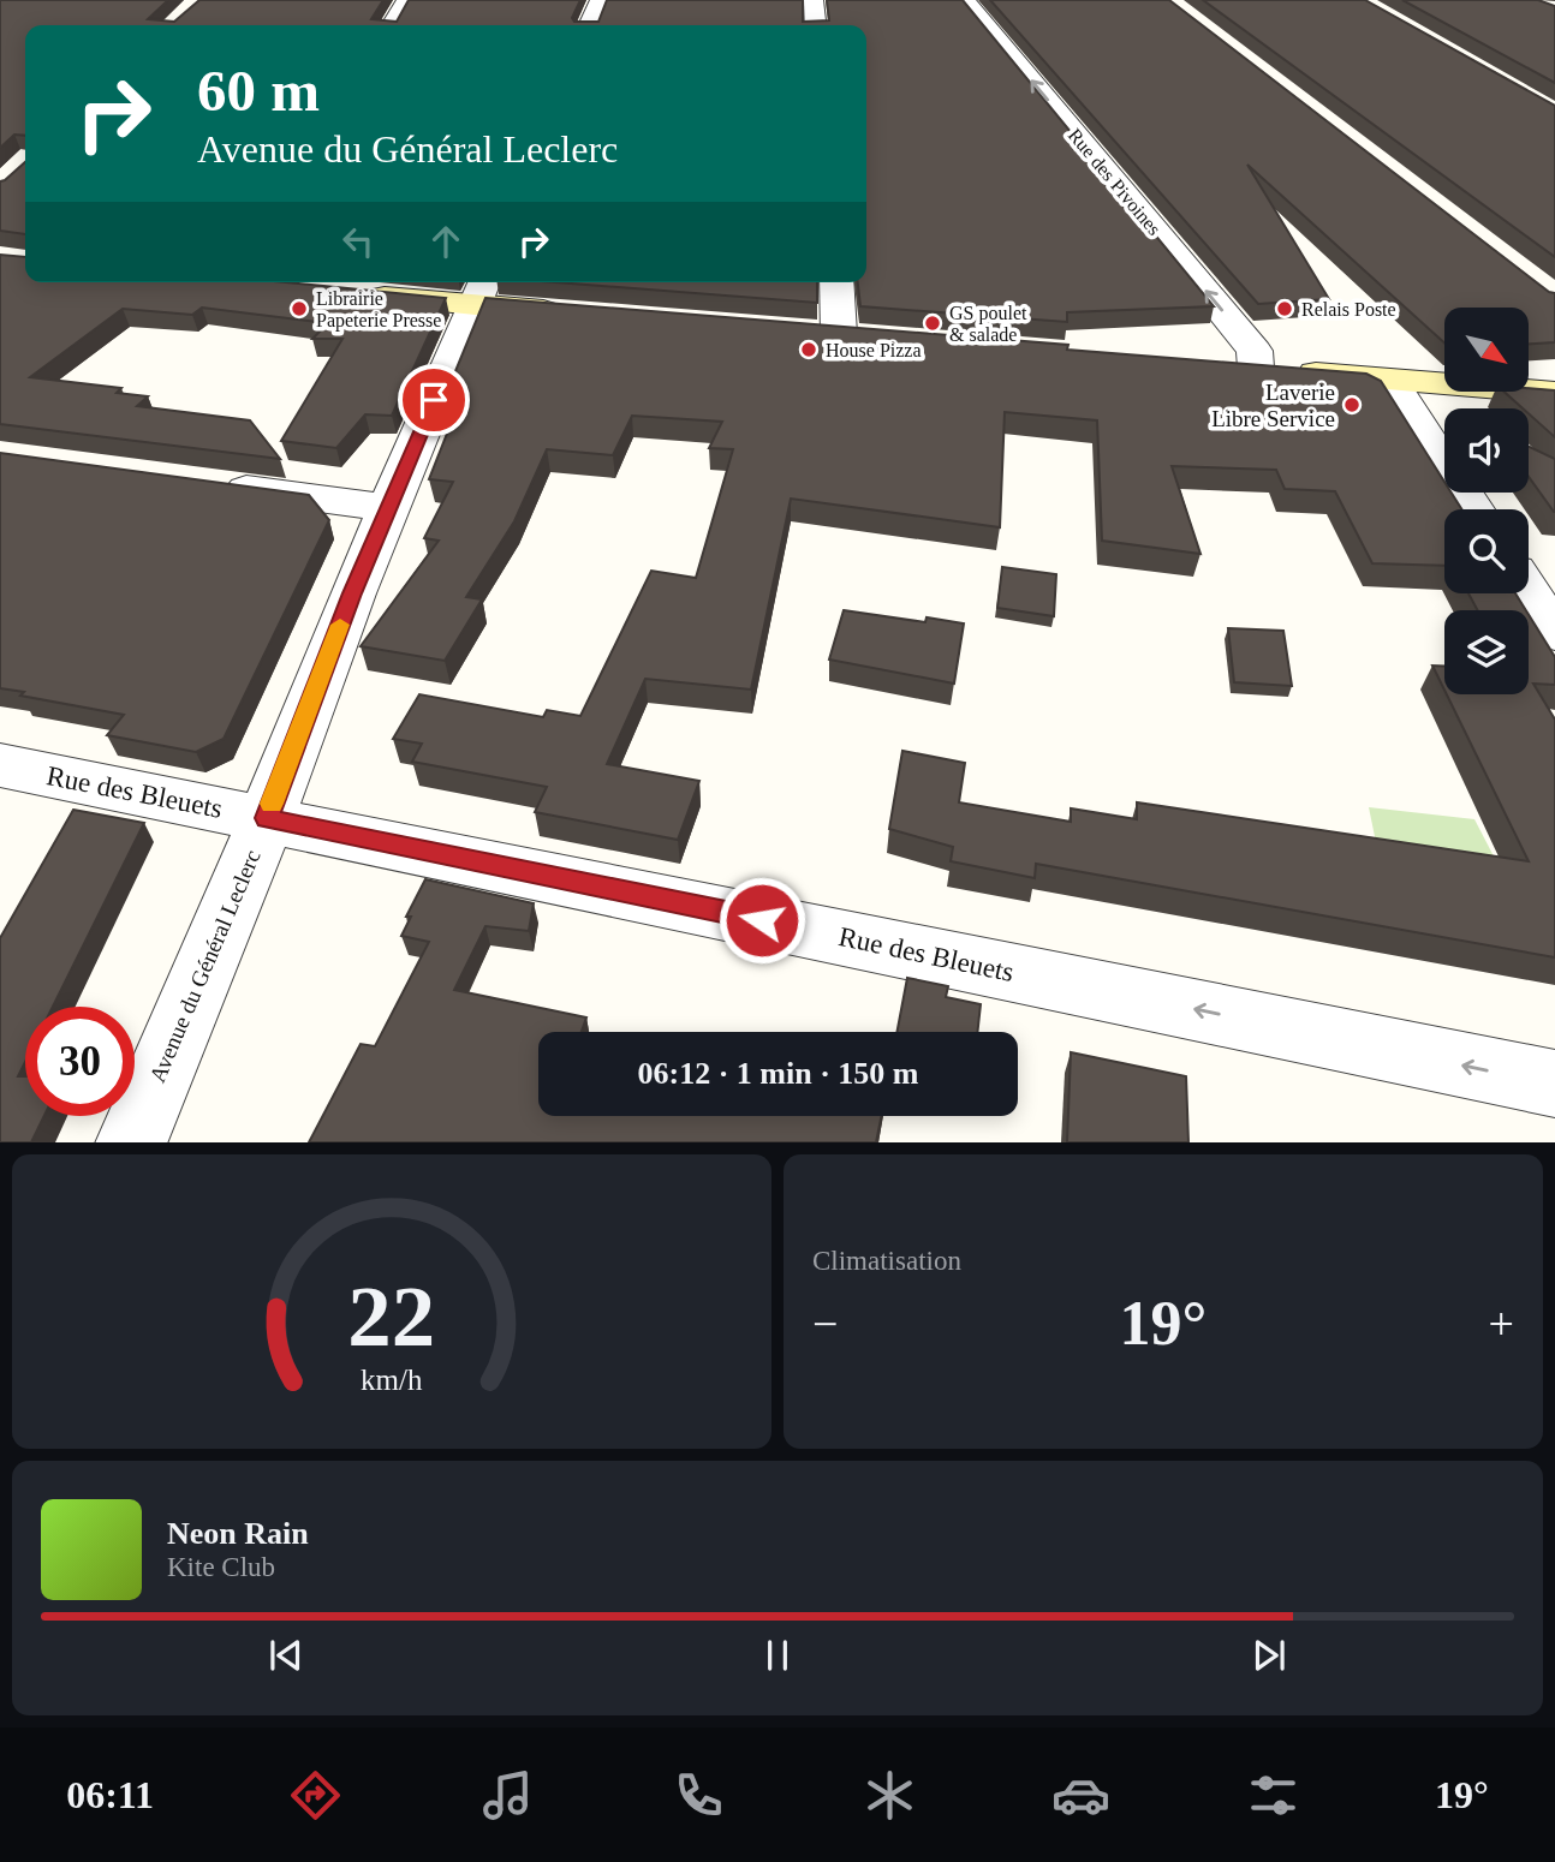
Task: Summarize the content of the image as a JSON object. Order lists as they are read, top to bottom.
{
  "streets": {
    "street": ["Rue des Pivoines", "Rue des Bleuets", "Avenue du Général Leclerc"]
  },
  "crossings": [
    ["Rue des Bleuets", "Avenue du Général Leclerc"]
  ],
  "one_way": ["Rue des Pivoines", "Rue des Bleuets"],
  "places": [
    "Librairie Papeterie Presse",
    "Relais Poste",
    "GS poulet & salade",
    "House Pizza",
    "Laverie Libre Service"
  ],
  "north": "bottom right",
  "page": {
    "turn": ["60 m", "Avenue du Général Leclerc"],
    "limit": "30",
    "trip": "06:12 · 1 min · 150 m",
    "tile": "Climatisation",
    "heat": ["−", "19°", "+"],
    "song": ["Neon Rain", "Kite Club"],
    "tabs": ["06:11", "19°"],
    "gauge": ["22", "km/h"]
  }
}
